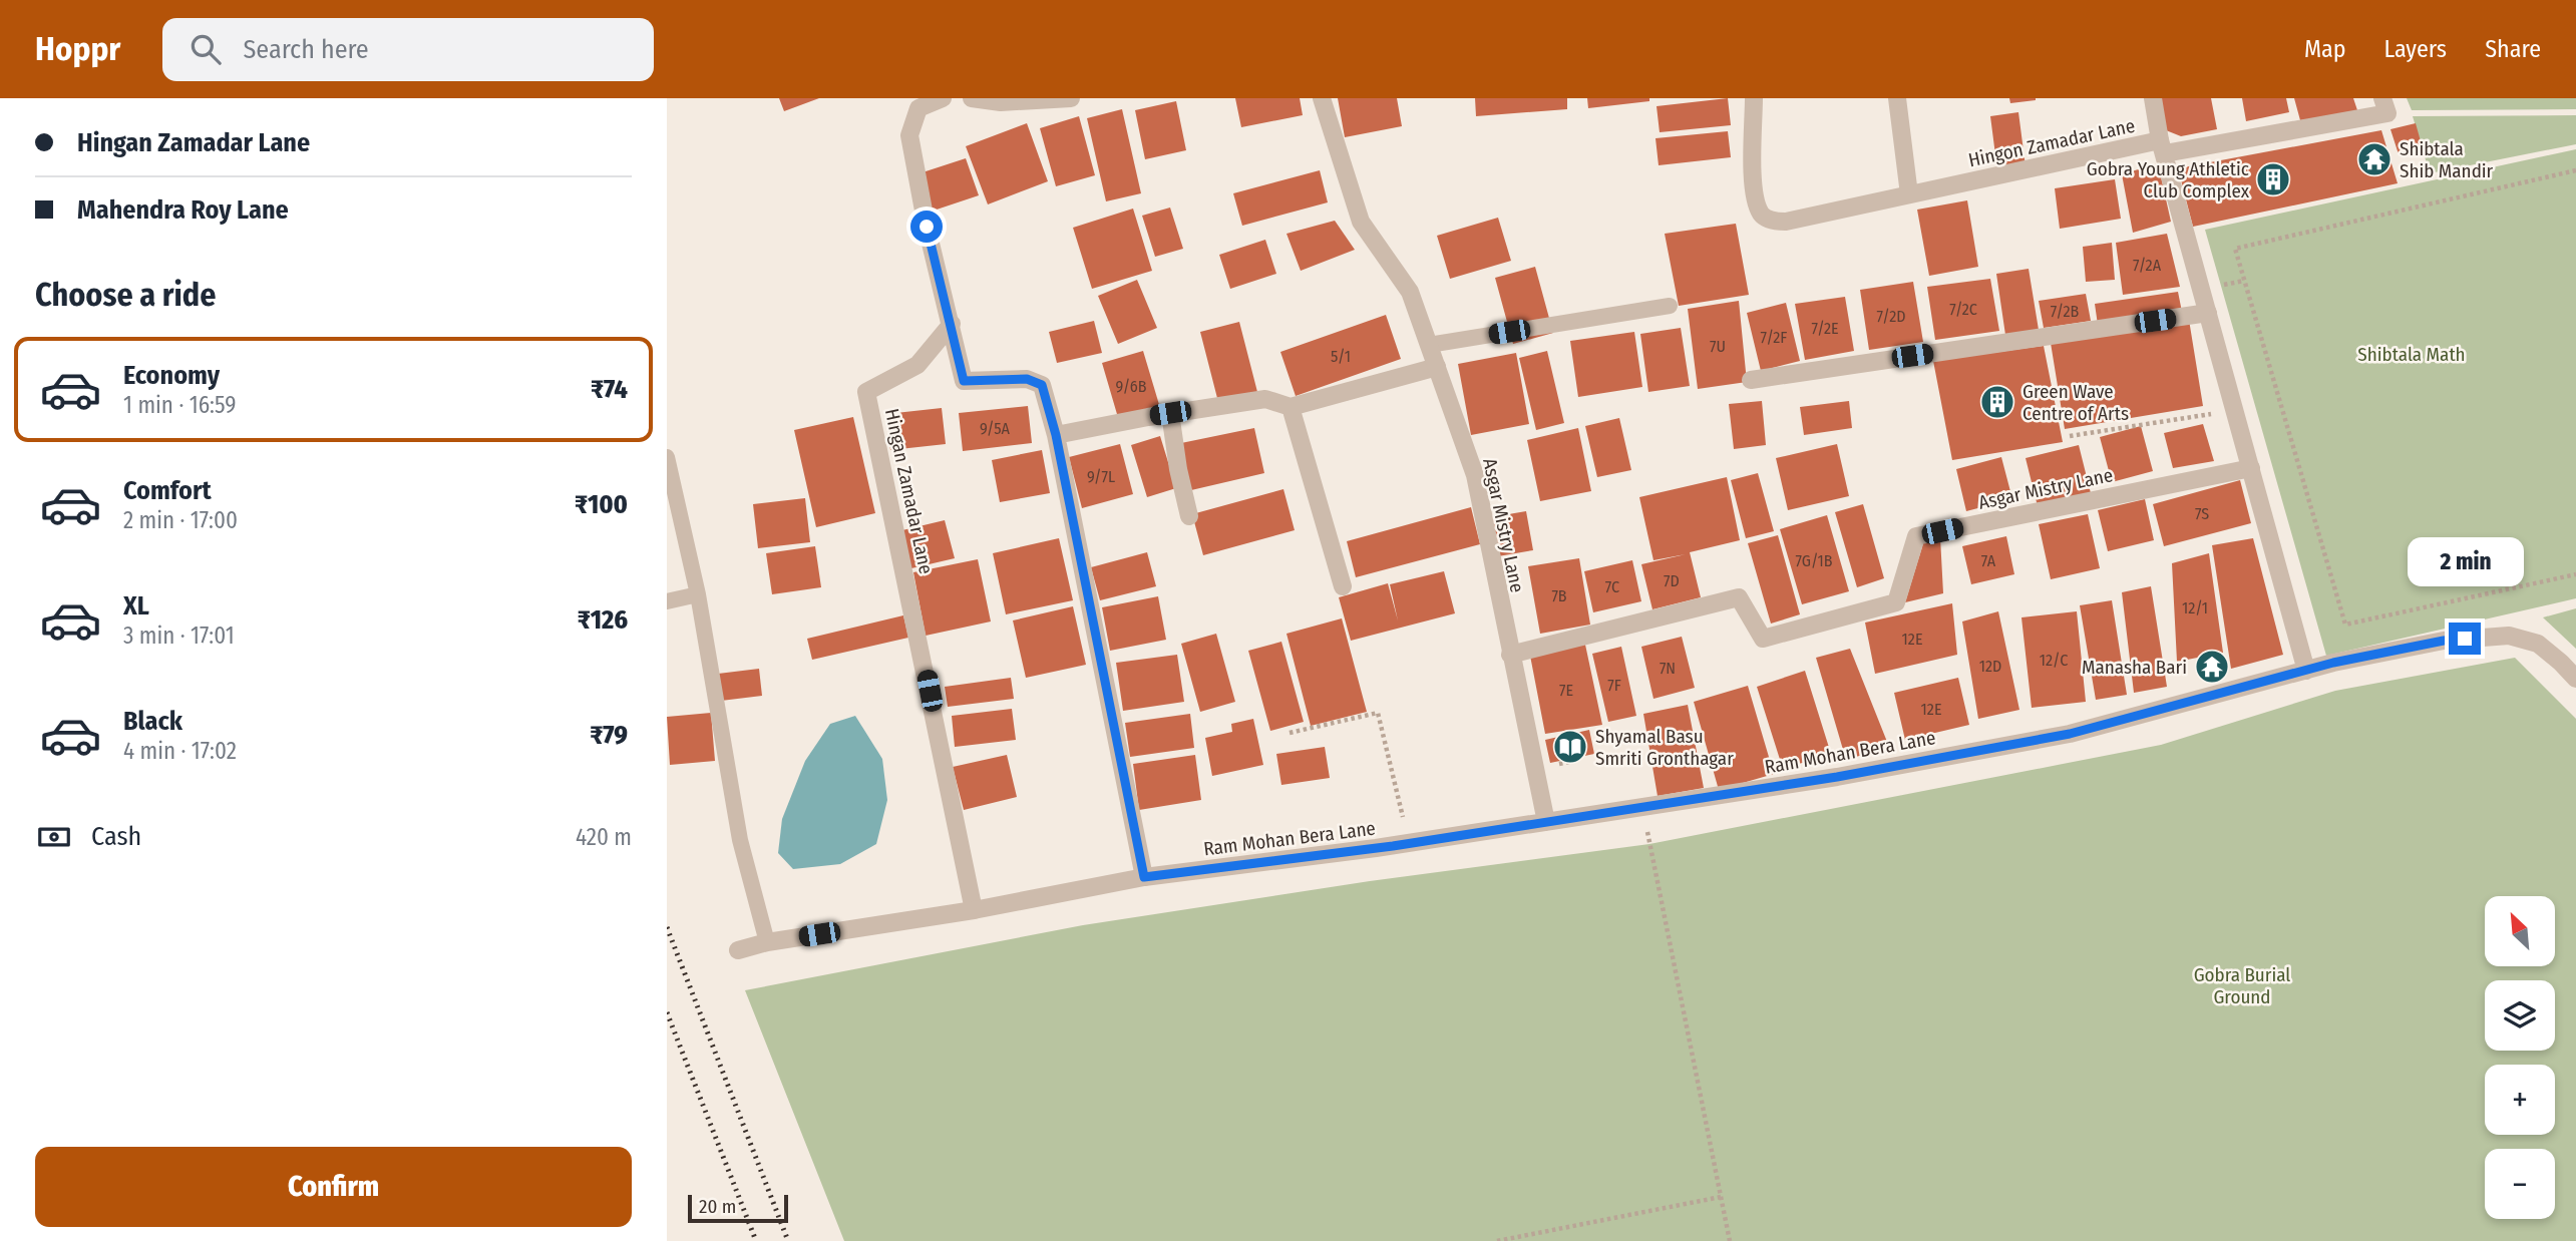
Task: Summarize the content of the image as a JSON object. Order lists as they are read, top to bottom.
{
  "streets": {
    "street": [
      "Hingon Zamadar Lane",
      "Asgar Mistry Lane",
      "Hingan Zamadar Lane",
      "Ram Mohan Bera Lane"
    ]
  },
  "crossings": [
    ["Asgar Mistry Lane", "Ram Mohan Bera Lane"],
    ["Hingan Zamadar Lane", "Ram Mohan Bera Lane"]
  ],
  "parks": ["Shibtala Math", "Gobra Burial Ground"],
  "places": {
    "temple": ["Shibtala Shib Mandir", "Manasha Bari"],
    "building": ["Gobra Young Athletic Club Complex", "Green Wave Centre of Arts"],
    "library": ["Shyamal Basu Smriti Gronthagar"]
  },
  "house_numbers": [
    "7/2A",
    "7/2C",
    "7/2B",
    "7/2D",
    "7/2E",
    "7/2F",
    "7U",
    "5/1",
    "9/6B",
    "9/5A",
    "9/7L",
    "7S",
    "7G/1B",
    "7A",
    "7D",
    "7C",
    "7B",
    "12/1",
    "12E",
    "12/C",
    "12D",
    "7N",
    "7F",
    "7E",
    "12E"
  ],
  "scale_bar": "20 m",
  "north": "top left",
  "page": {
    "header": "Hoppr",
    "search": "Search here",
    "nav": ["Map", "Layers", "Share"],
    "banner": ["Hingan Zamadar Lane", "Mahendra Roy Lane"],
    "heading": "Choose a ride",
    "list": [
      {
        "name": "Economy",
        "note": "1 min · 16:59",
        "value": "₹74"
      },
      {
        "name": "Comfort",
        "note": "2 min · 17:00",
        "value": "₹100"
      },
      {
        "name": "XL",
        "note": "3 min · 17:01",
        "value": "₹126"
      },
      {
        "name": "Black",
        "note": "4 min · 17:02",
        "value": "₹79"
      }
    ],
    "bubble": "2 min",
    "pay": ["Cash", "420 m"],
    "map_buttons": ["+", "−"],
    "buttons": "Confirm",
    "scale": "20 m"
  }
}
